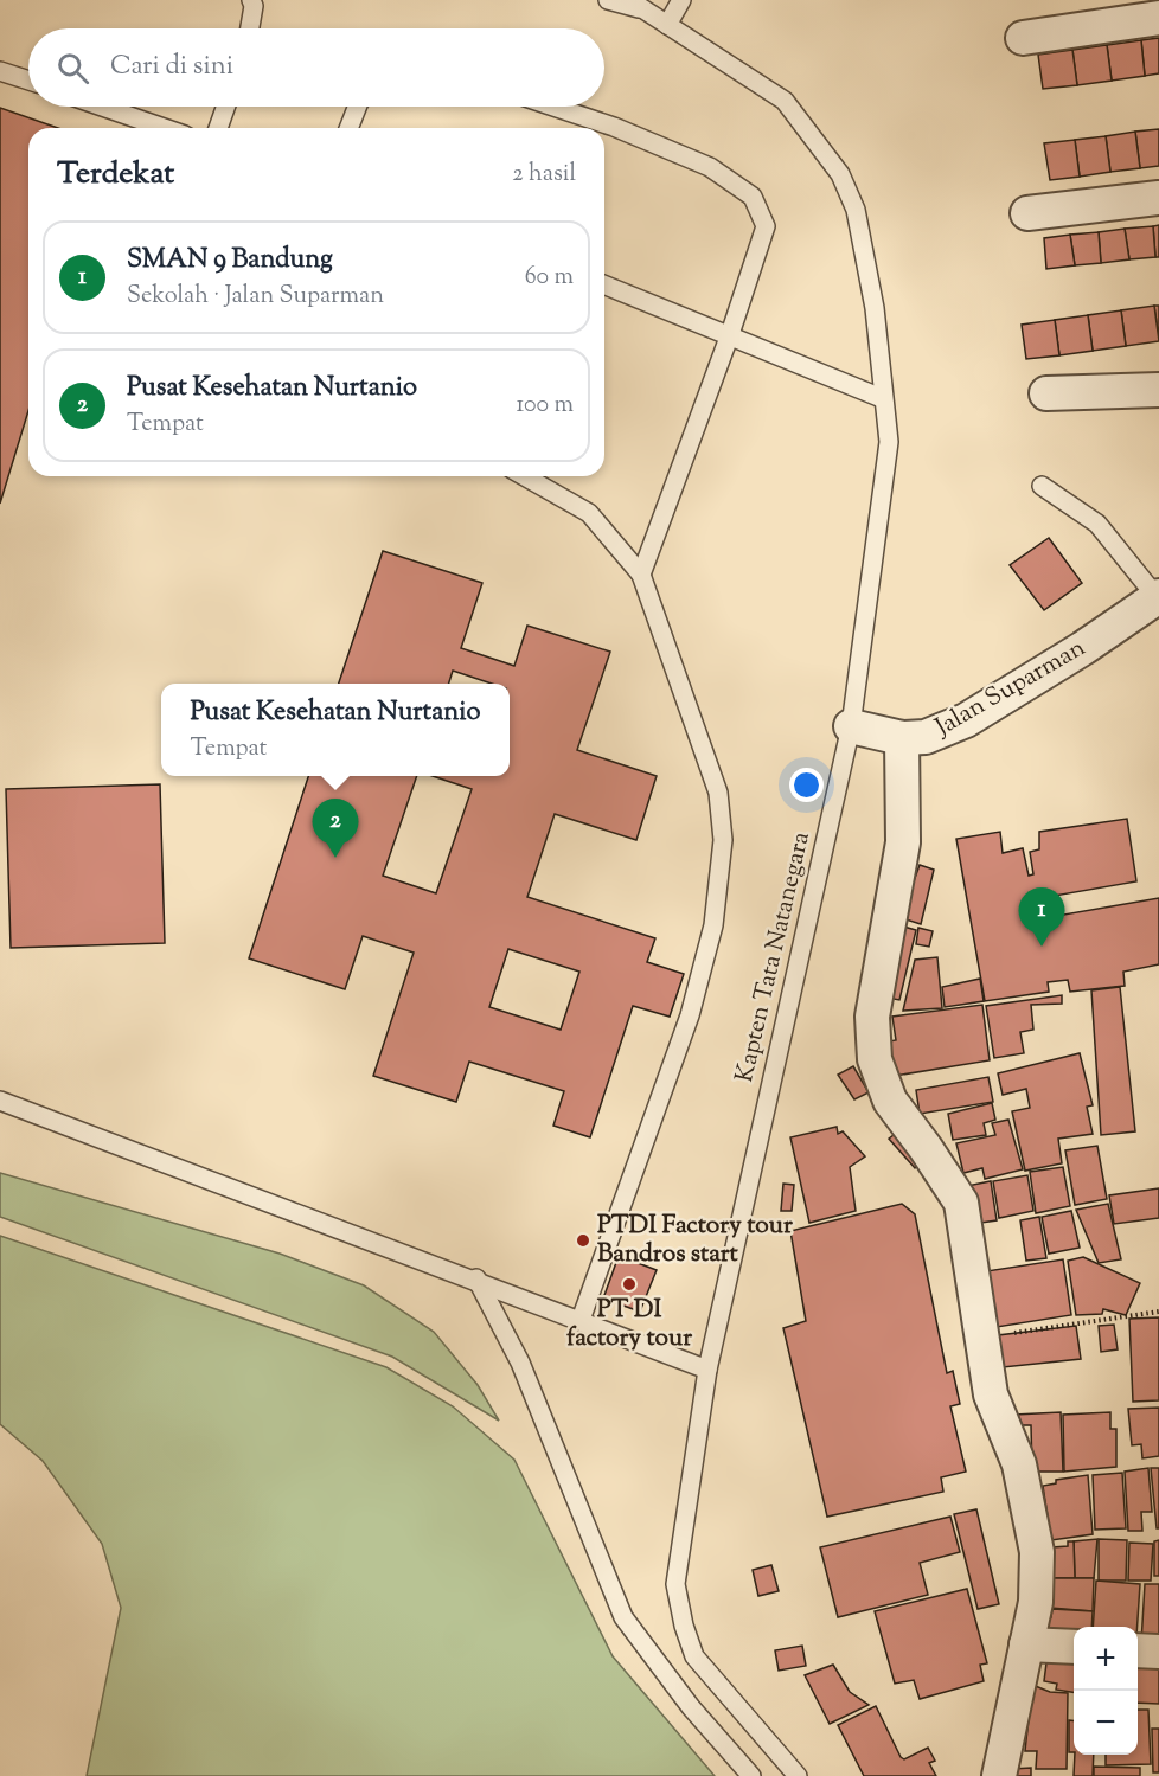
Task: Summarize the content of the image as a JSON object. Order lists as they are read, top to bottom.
{
  "streets": {
    "street": ["Jalan Suparman"],
    "lane": ["Kapten Tata Natanegara"]
  },
  "crossings": [
    ["Jalan Suparman", "Kapten Tata Natanegara"]
  ],
  "places": ["PTDI Factory tour Bandros start", "PT DI factory tour"],
  "page": {
    "search": "Cari di sini",
    "heading": ["Terdekat", "2 hasil"],
    "list": [
      {
        "mark": "1",
        "name": "SMAN 9 Bandung",
        "note": "Sekolah · Jalan Suparman",
        "value": "60 m"
      },
      {
        "mark": "2",
        "name": "Pusat Kesehatan Nurtanio",
        "note": "Tempat",
        "value": "100 m"
      }
    ],
    "popup": ["Pusat Kesehatan Nurtanio", "Tempat"],
    "pins": ["2", "1"],
    "map_buttons": ["+", "−"]
  }
}
